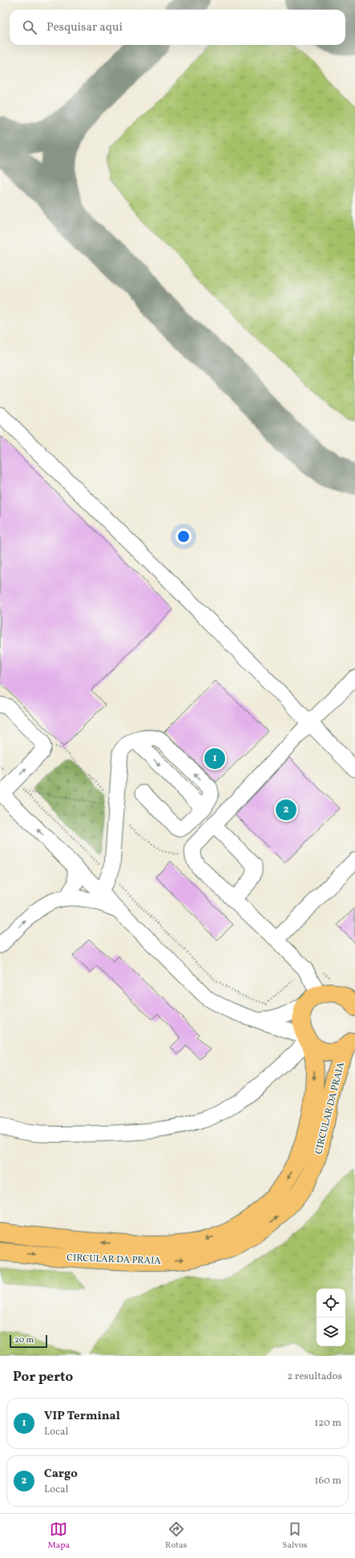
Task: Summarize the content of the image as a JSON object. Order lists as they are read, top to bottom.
{
  "streets": {
    "highway": ["CIRCULAR DA PRAIA"]
  },
  "scale_bar": "20 m",
  "page": {
    "search": "Pesquisar aqui",
    "pins": ["1", "2"],
    "scale": "20 m",
    "heading": ["Por perto", "2 resultados"],
    "list": [
      {
        "mark": "1",
        "name": "VIP Terminal",
        "note": "Local",
        "value": "120 m"
      },
      {
        "mark": "2",
        "name": "Cargo",
        "note": "Local",
        "value": "160 m"
      }
    ],
    "nav": ["Mapa", "Rotas", "Salvos"]
  }
}
